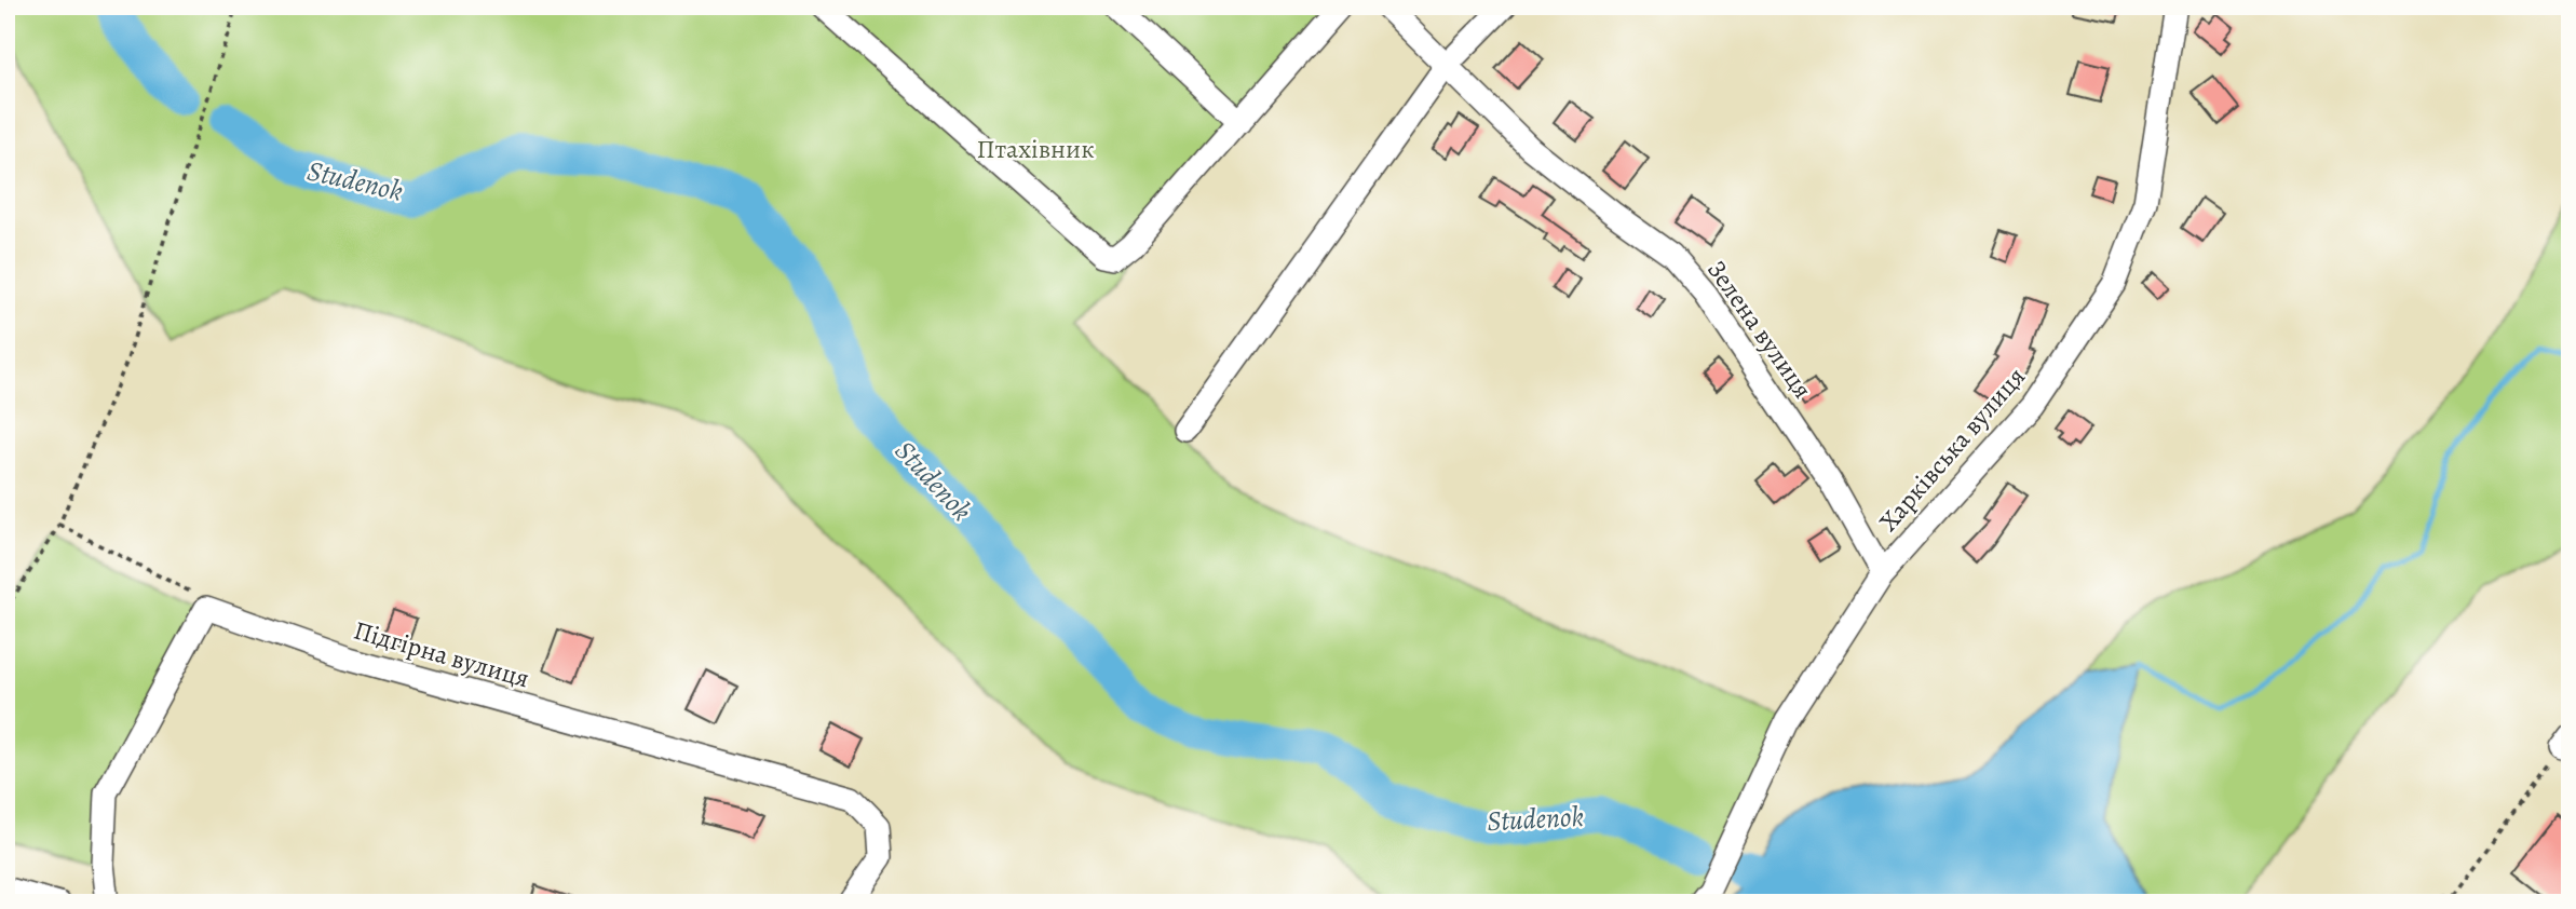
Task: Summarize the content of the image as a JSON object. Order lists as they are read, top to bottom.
{
  "streets": {
    "street": ["Зелена вулиця", "Харківська вулиця", "Підгірна вулиця"]
  },
  "crossings": [
    ["Зелена вулиця", "Харківська вулиця"]
  ],
  "water": ["Studenok"],
  "parks": ["Птахівник"]
}
